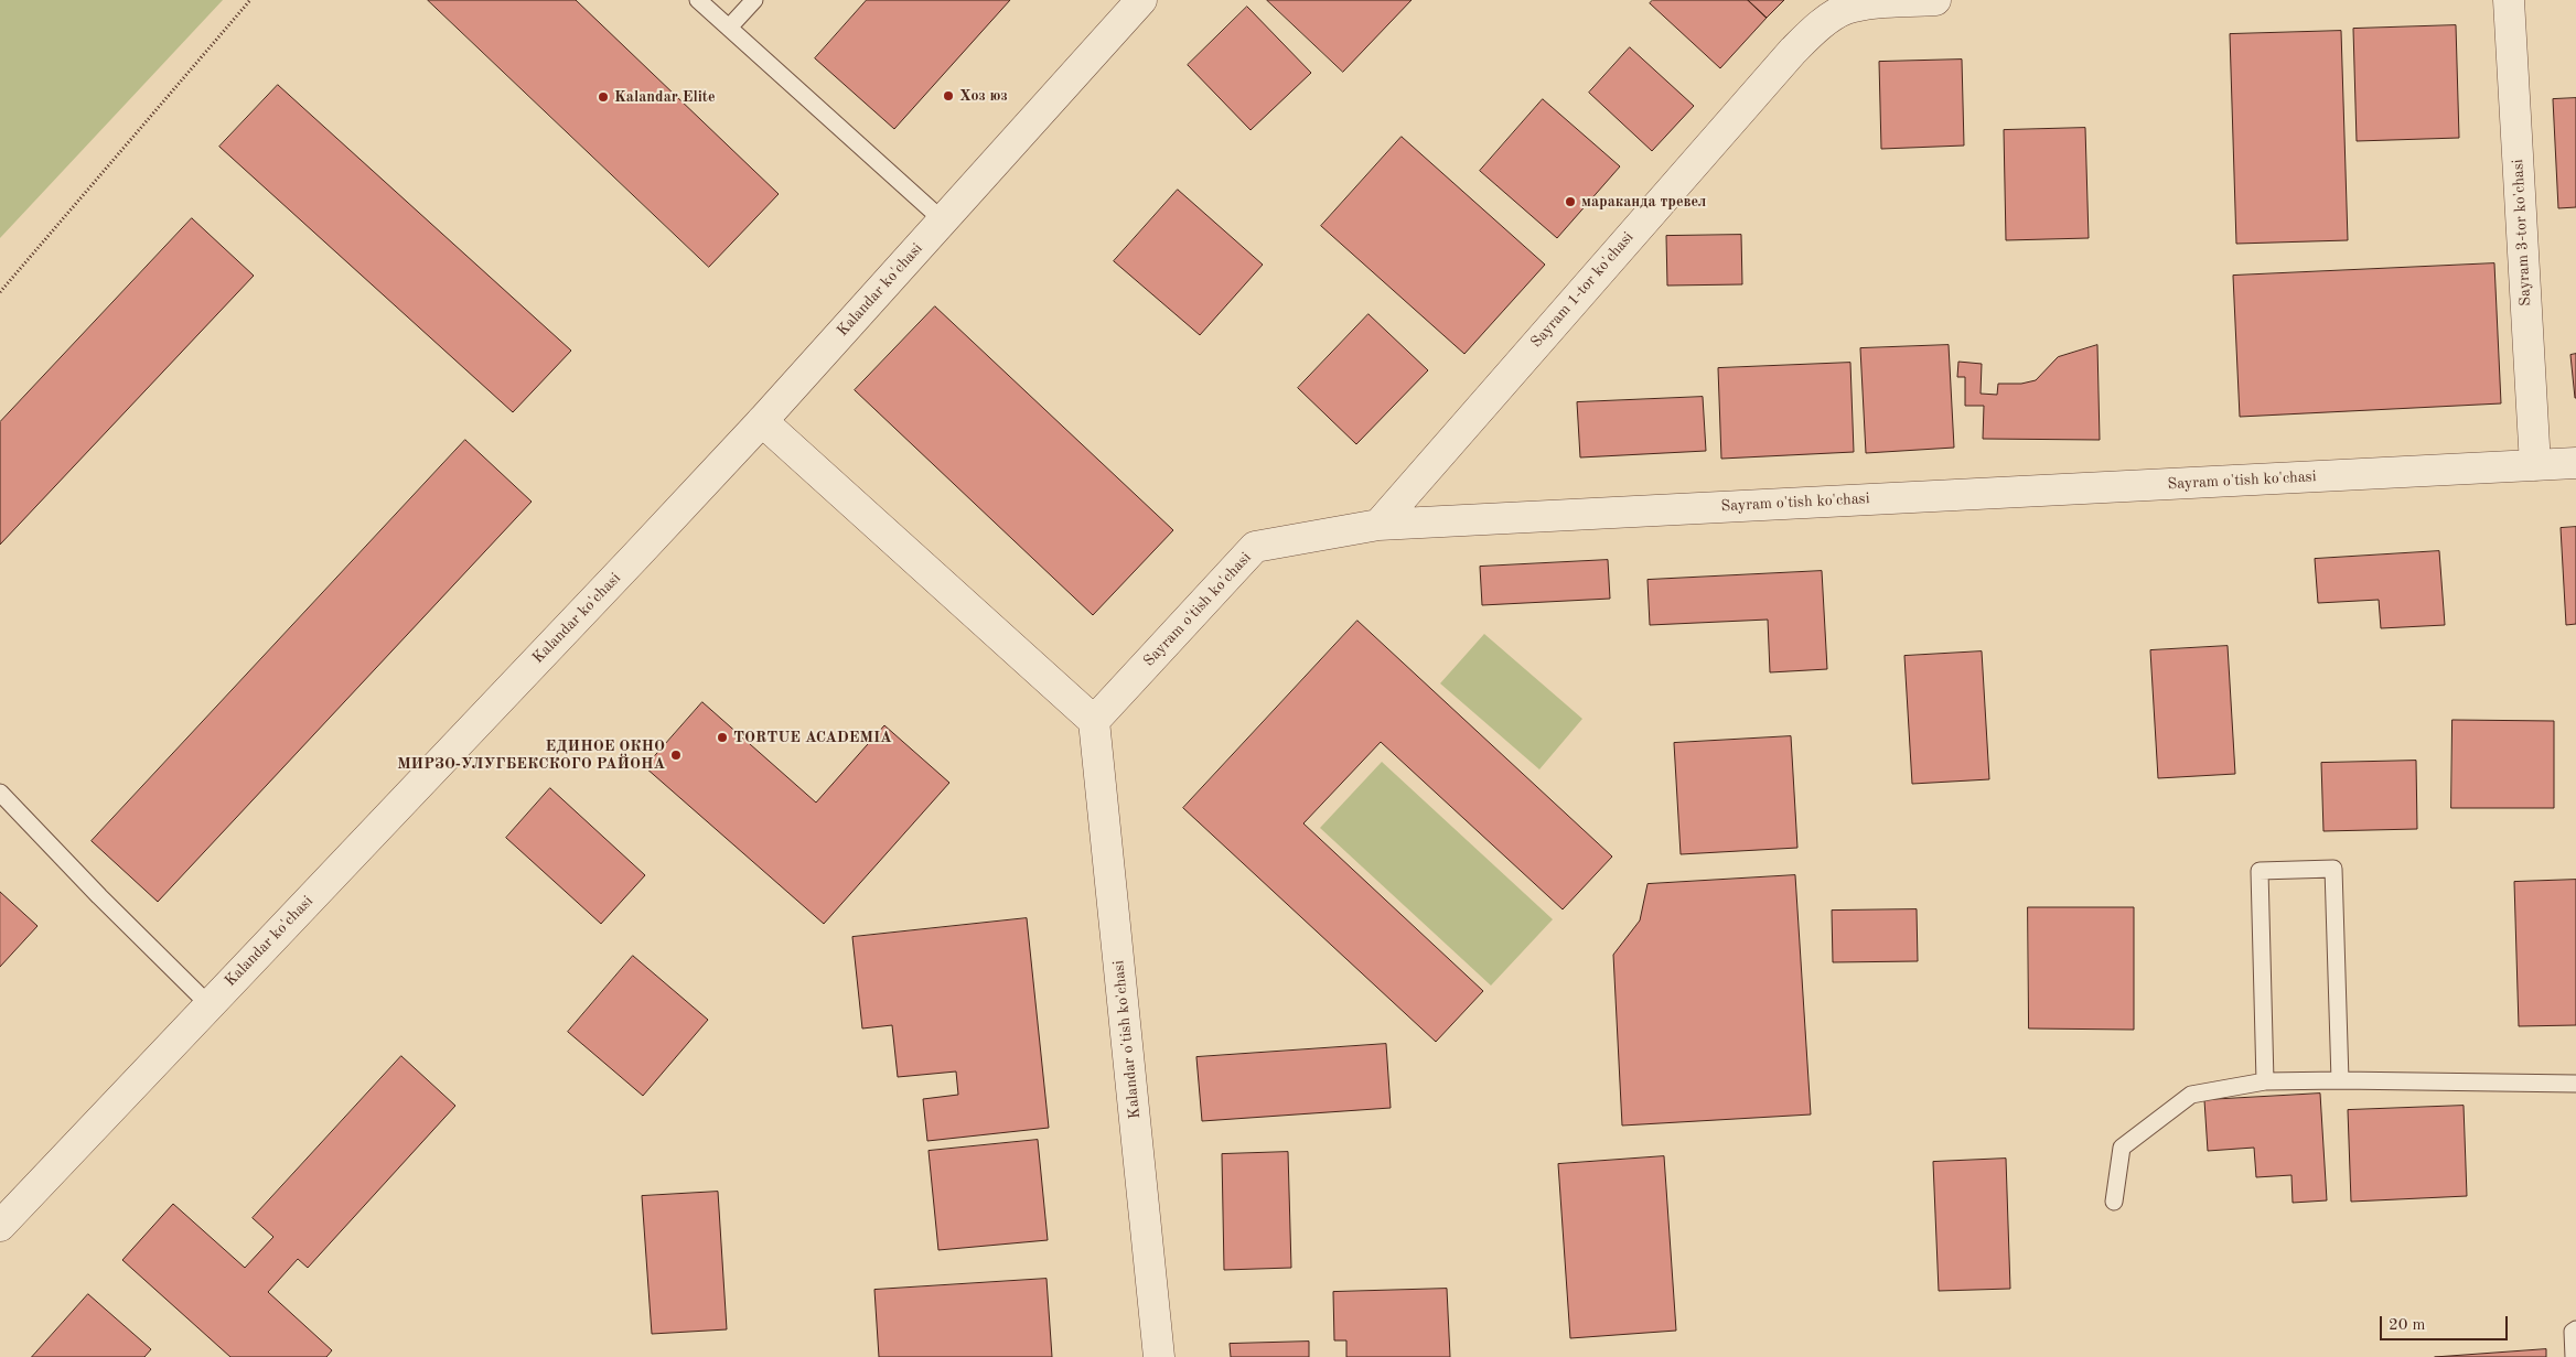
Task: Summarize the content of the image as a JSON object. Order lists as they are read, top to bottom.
{
  "streets": {
    "street": [
      "Sayram 3-tor ko'chasi",
      "Kalandar ko'chasi",
      "Sayram 1-tor ko'chasi",
      "Sayram o'tish ko'chasi",
      "Kalandar o'tish ko'chasi"
    ]
  },
  "crossings": [
    ["Sayram 3-tor ko'chasi", "Sayram o'tish ko'chasi"],
    ["Sayram 1-tor ko'chasi", "Sayram o'tish ko'chasi"],
    ["Sayram o'tish ko'chasi", "Kalandar o'tish ko'chasi"]
  ],
  "places": [
    "Хоз юз",
    "Kalandar Elite",
    "мараканда тревел",
    "TORTUE ACADEMIA",
    "ЕДИНОЕ ОКНО МИРЗО-УЛУГБЕКСКОГО РАЙОНА"
  ],
  "scale_bar": "20 m"
}
